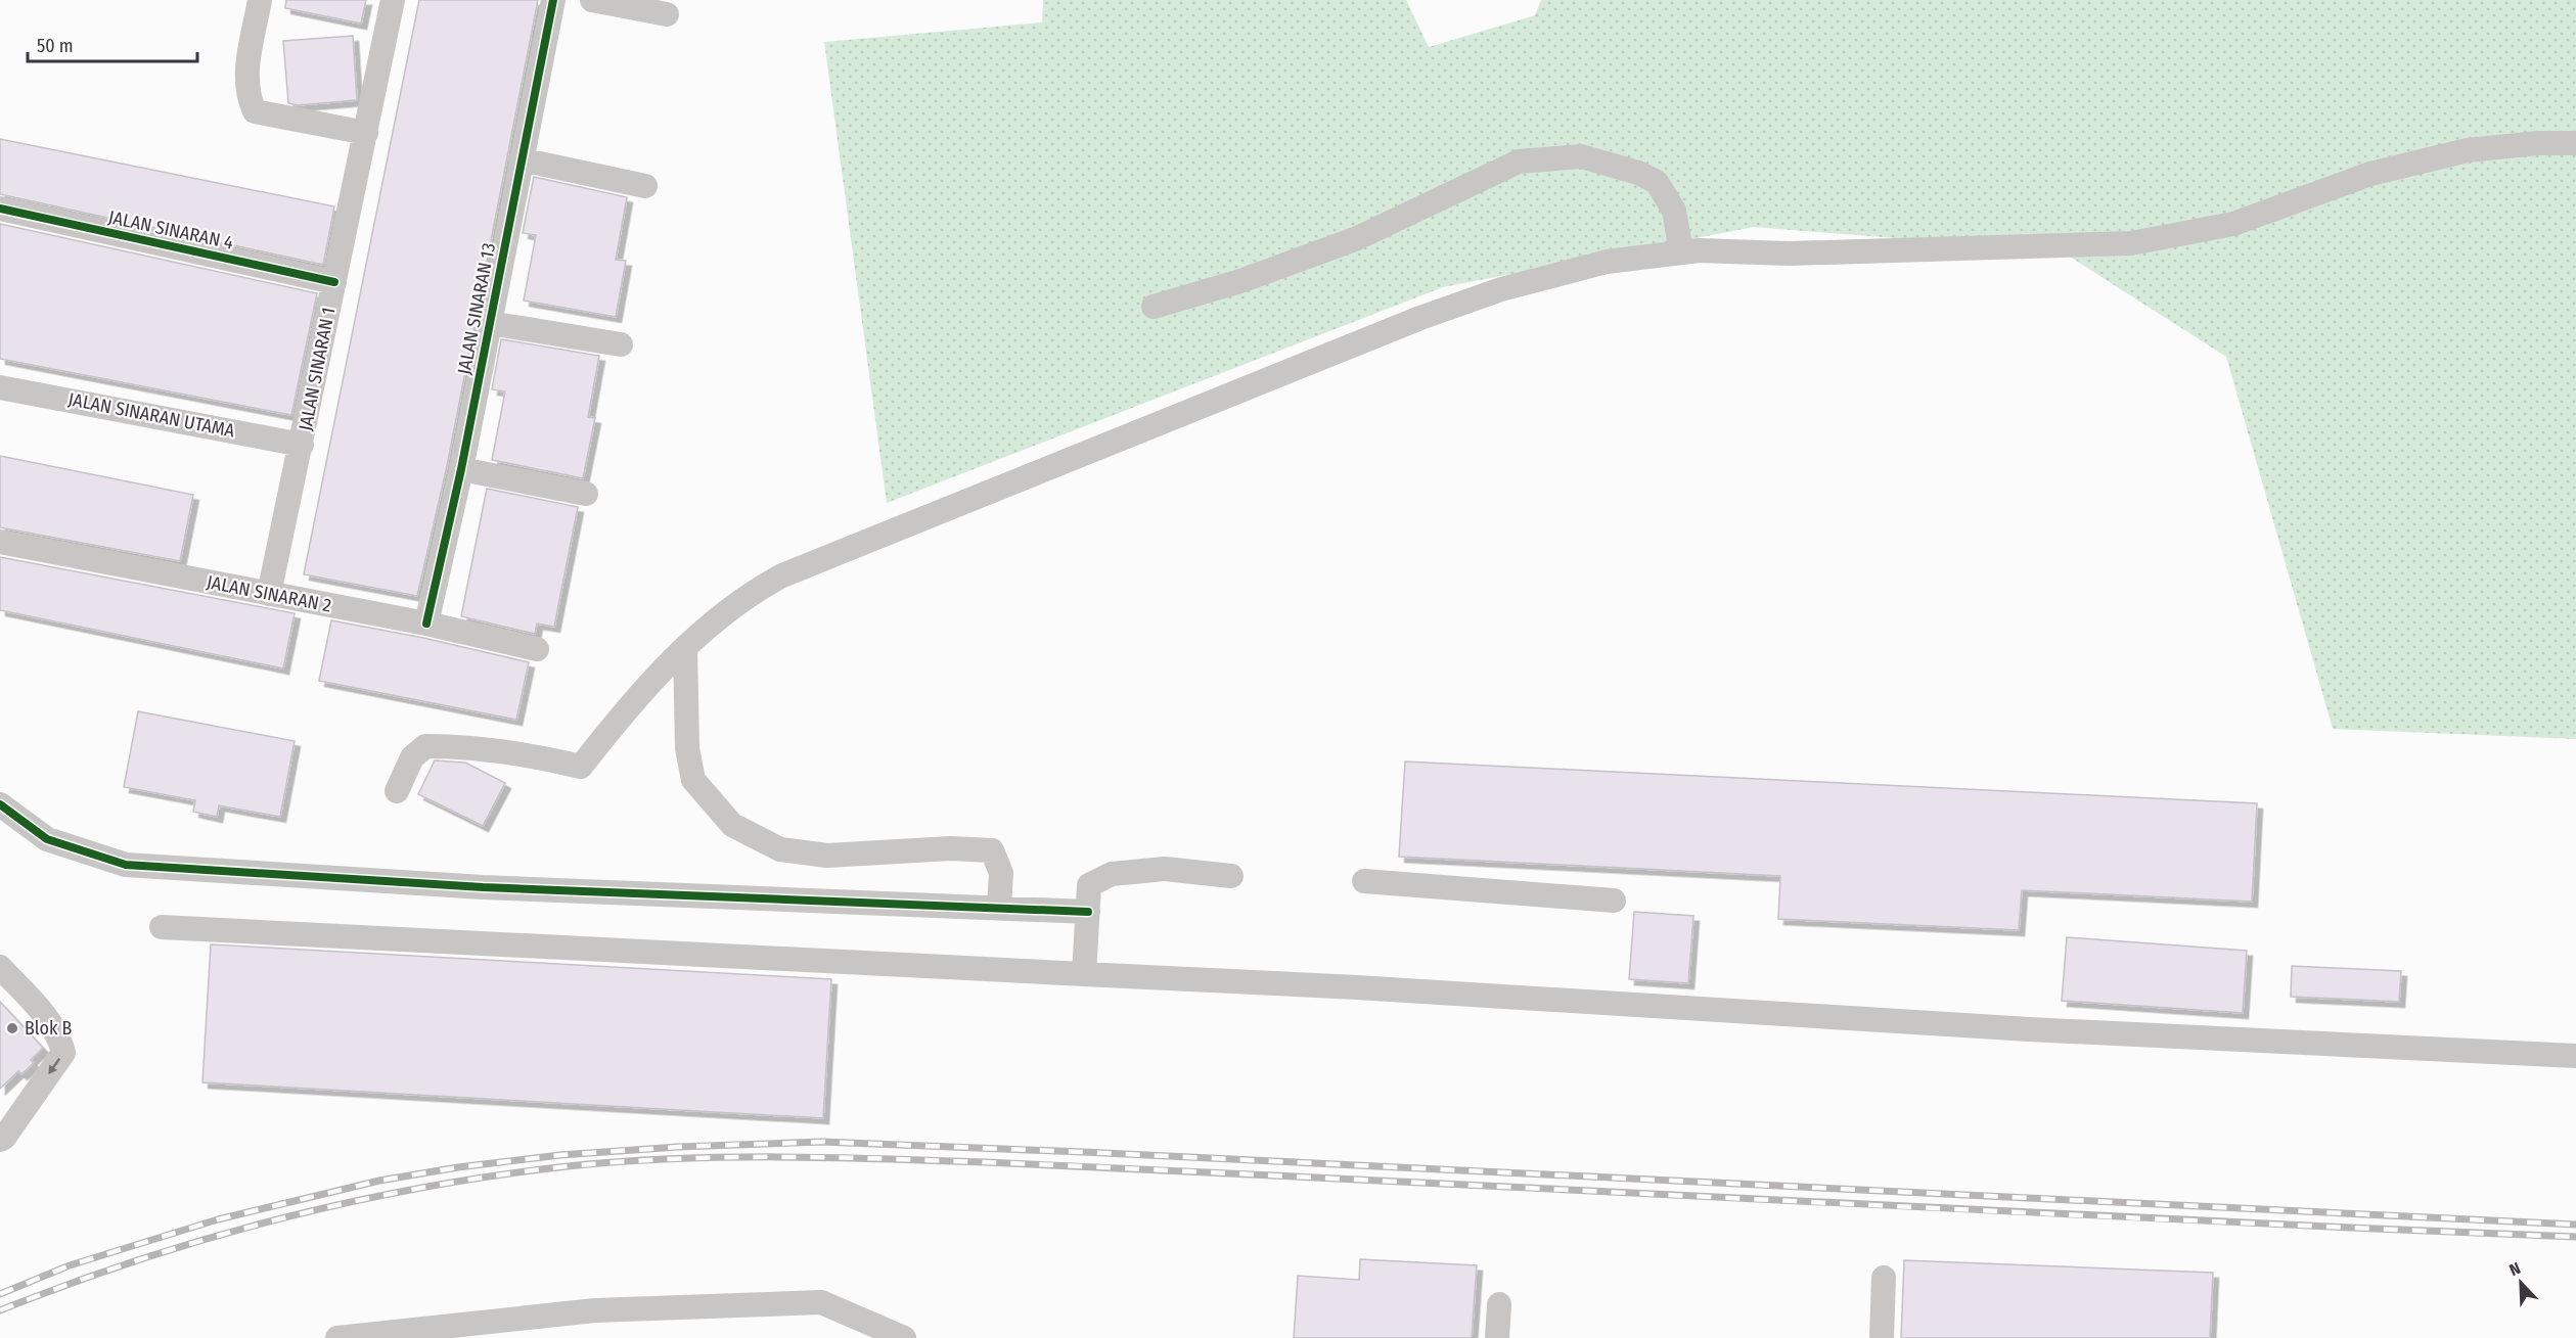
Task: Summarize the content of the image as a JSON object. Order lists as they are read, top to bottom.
{
  "streets": {
    "street": [
      "JALAN SINARAN 4",
      "JALAN SINARAN 13",
      "JALAN SINARAN 1",
      "JALAN SINARAN UTAMA",
      "JALAN SINARAN 2"
    ]
  },
  "crossings": [
    ["JALAN SINARAN 4", "JALAN SINARAN 1"],
    ["JALAN SINARAN 13", "JALAN SINARAN 2"],
    ["JALAN SINARAN 1", "JALAN SINARAN UTAMA"],
    ["JALAN SINARAN 1", "JALAN SINARAN 2"]
  ],
  "places": ["Blok B"],
  "scale_bar": "50 m",
  "north": "top left"
}
